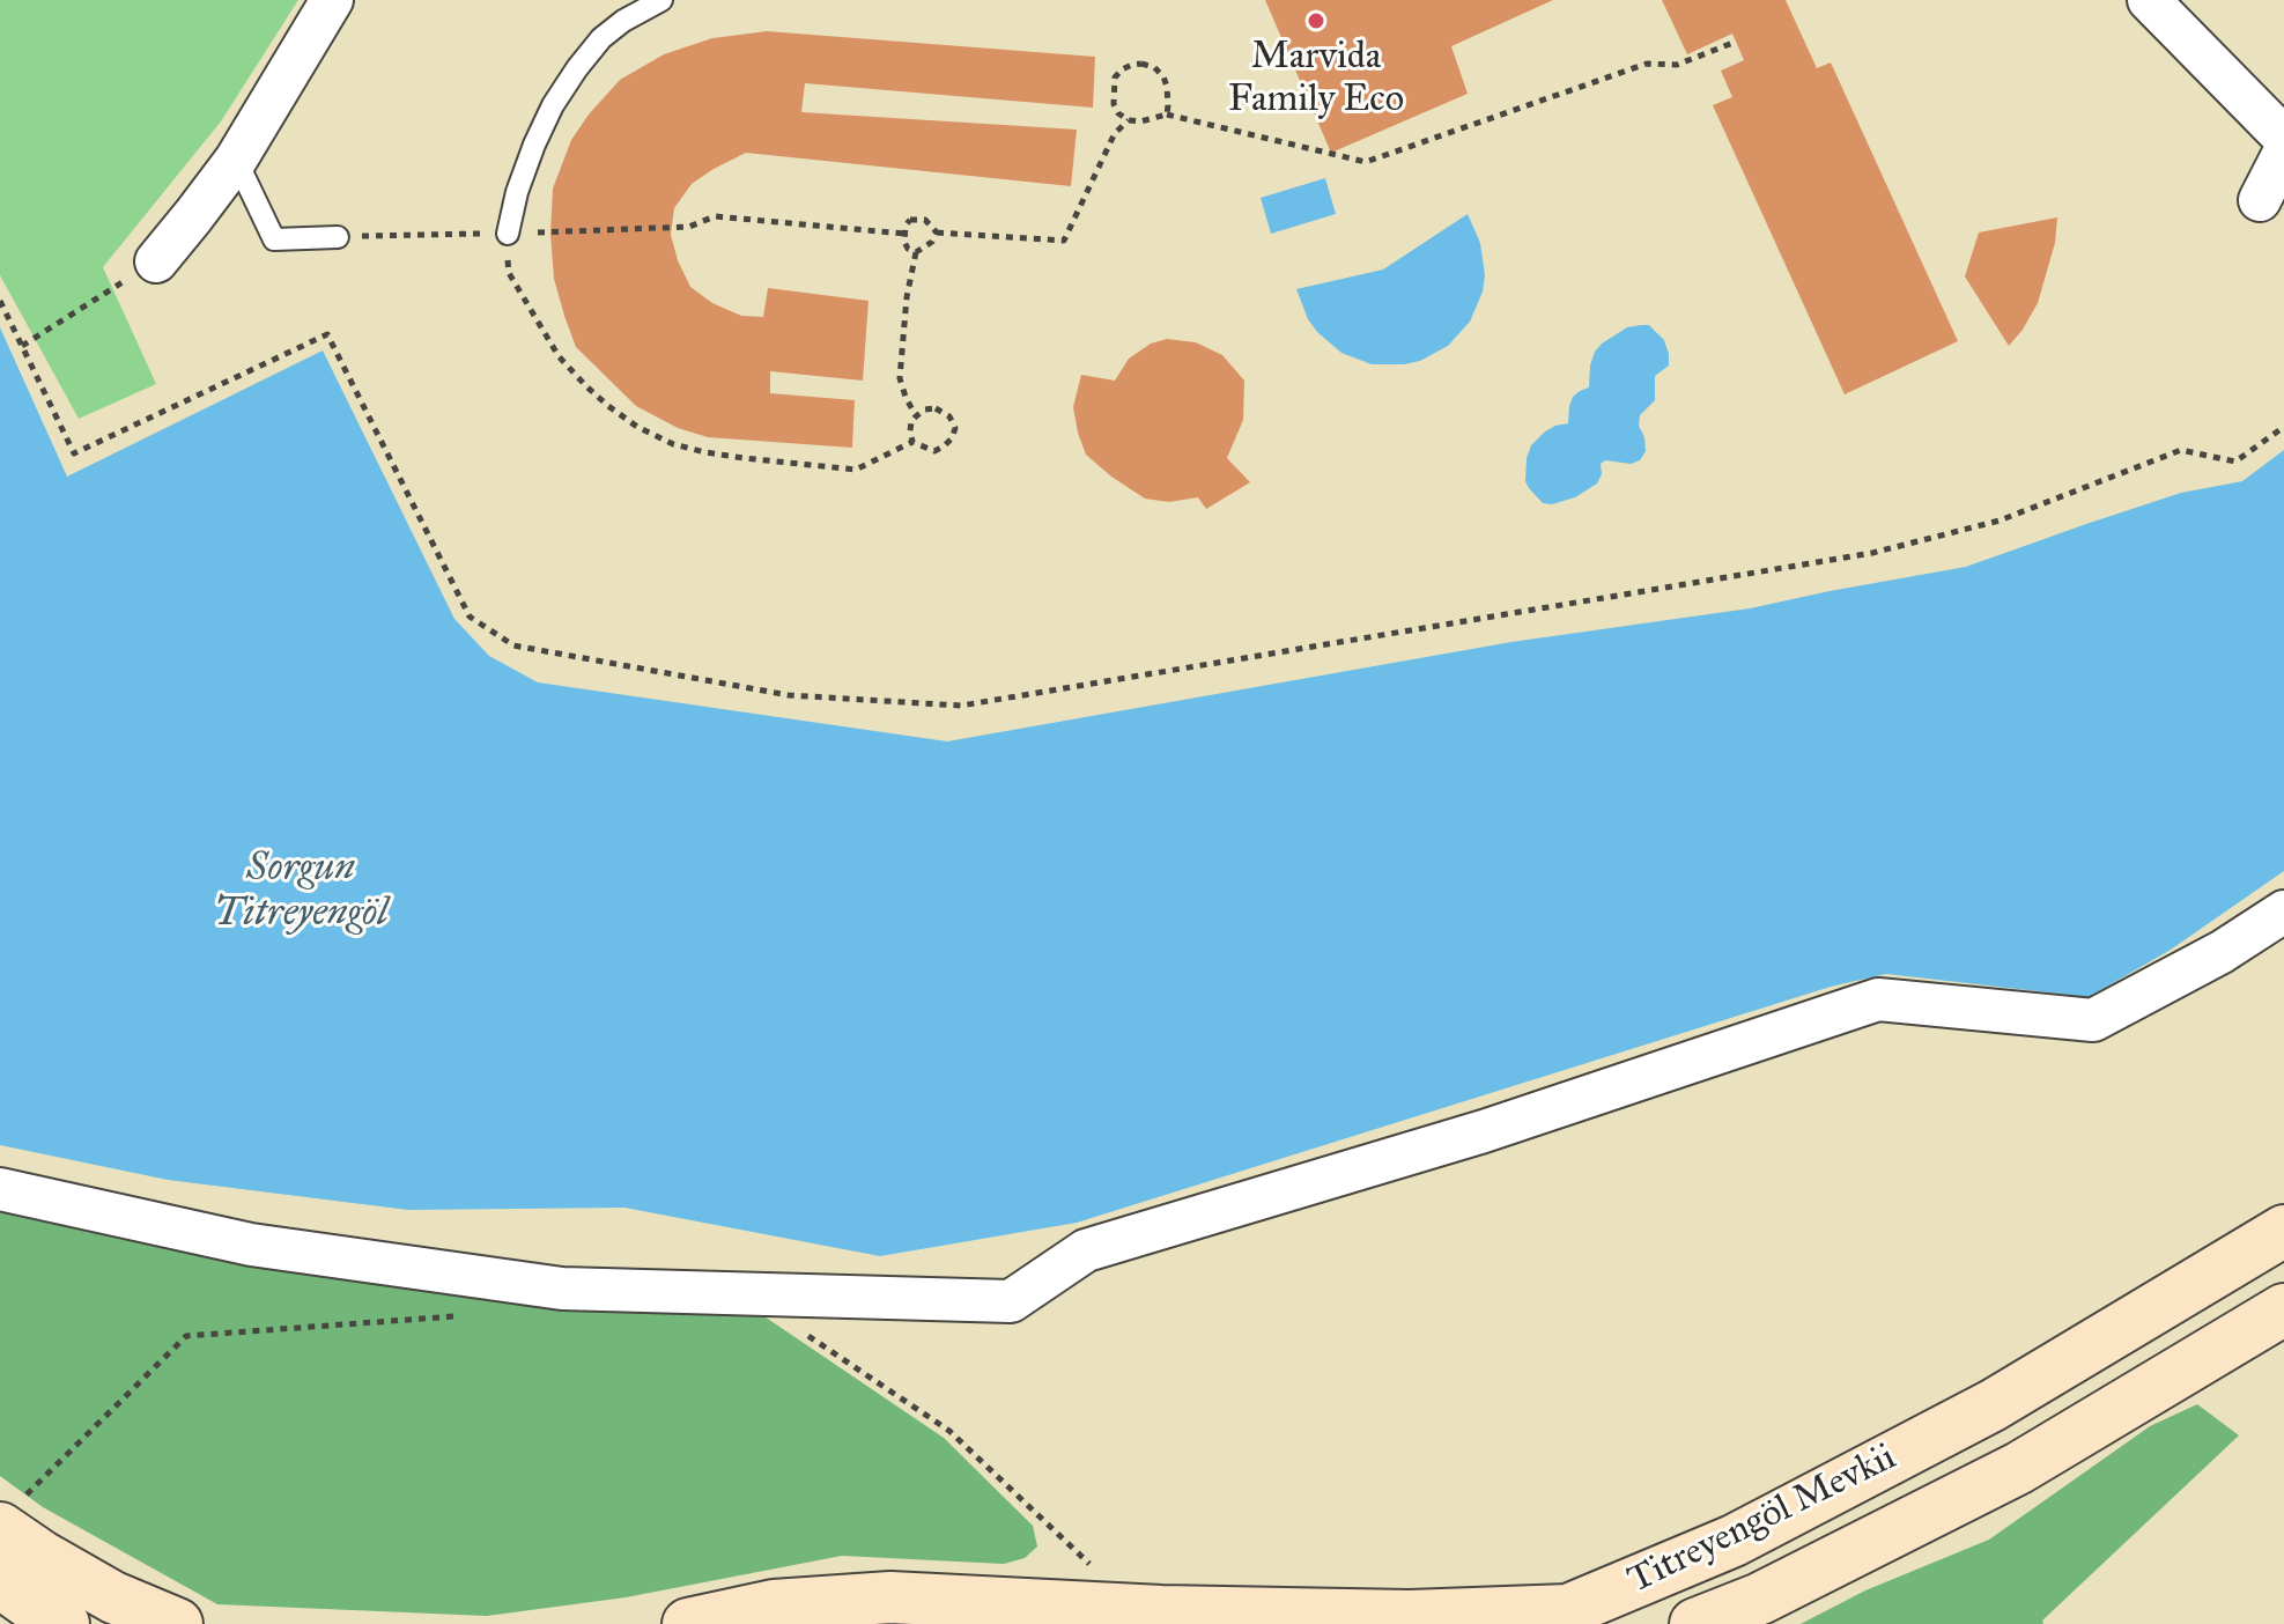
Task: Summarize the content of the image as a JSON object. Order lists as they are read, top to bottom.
{
  "streets": {
    "street": ["Titreyengöl Mevkii"]
  },
  "water": ["Sorgun Titreyengöl"],
  "places": ["Marvida Family Eco"]
}
